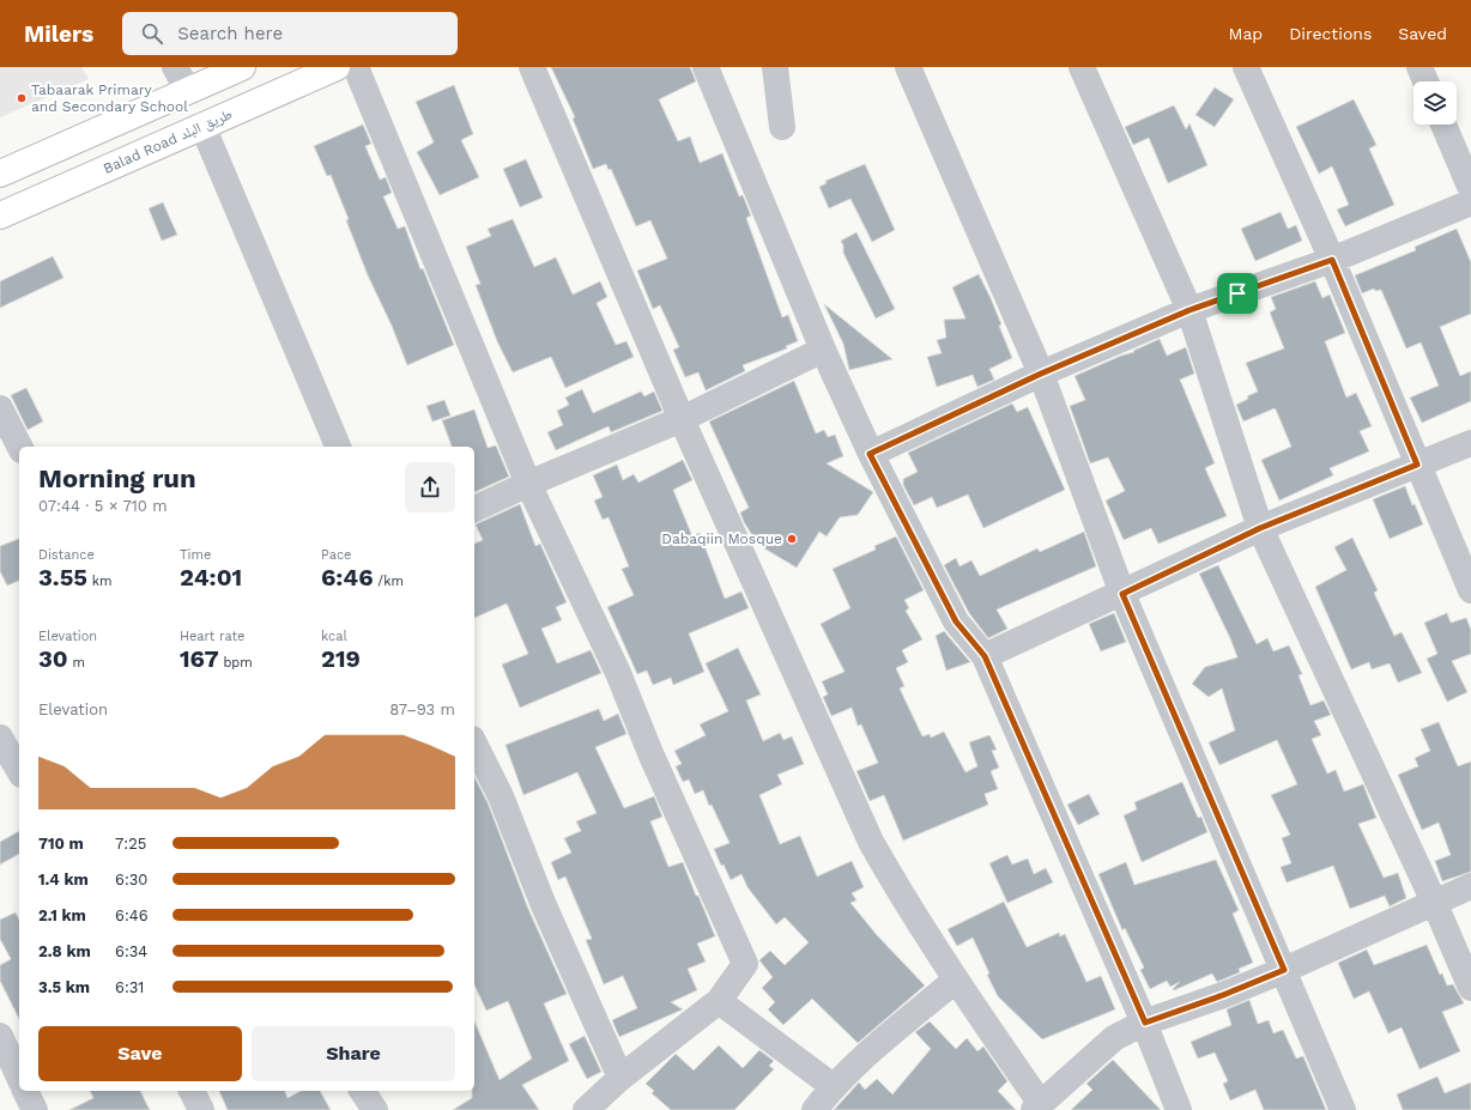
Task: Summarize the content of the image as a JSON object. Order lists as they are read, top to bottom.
{
  "streets": {
    "highway": ["Balad Road طريق البلد"]
  },
  "places": ["Tabaarak Primary and Secondary School", "Dabaqiin Mosque"],
  "page": {
    "header": "Milers",
    "search": "Search here",
    "nav": ["Map", "Directions", "Saved"],
    "heading": ["Morning run", "07:44 · 5 × 710 m"],
    "stats": [
      ["Distance", "3.55 km"],
      ["Time", "24:01"],
      ["Pace", "6:46 /km"],
      ["Elevation", "30 m"],
      ["Heart rate", "167 bpm"],
      ["kcal", "219"]
    ],
    "chart": ["Elevation", "87–93 m"],
    "list": [
      {
        "name": "710 m",
        "note": "7:25"
      },
      {
        "name": "1.4 km",
        "note": "6:30"
      },
      {
        "name": "2.1 km",
        "note": "6:46"
      },
      {
        "name": "2.8 km",
        "note": "6:34"
      },
      {
        "name": "3.5 km",
        "note": "6:31"
      }
    ],
    "buttons": ["Save", "Share"]
  }
}
